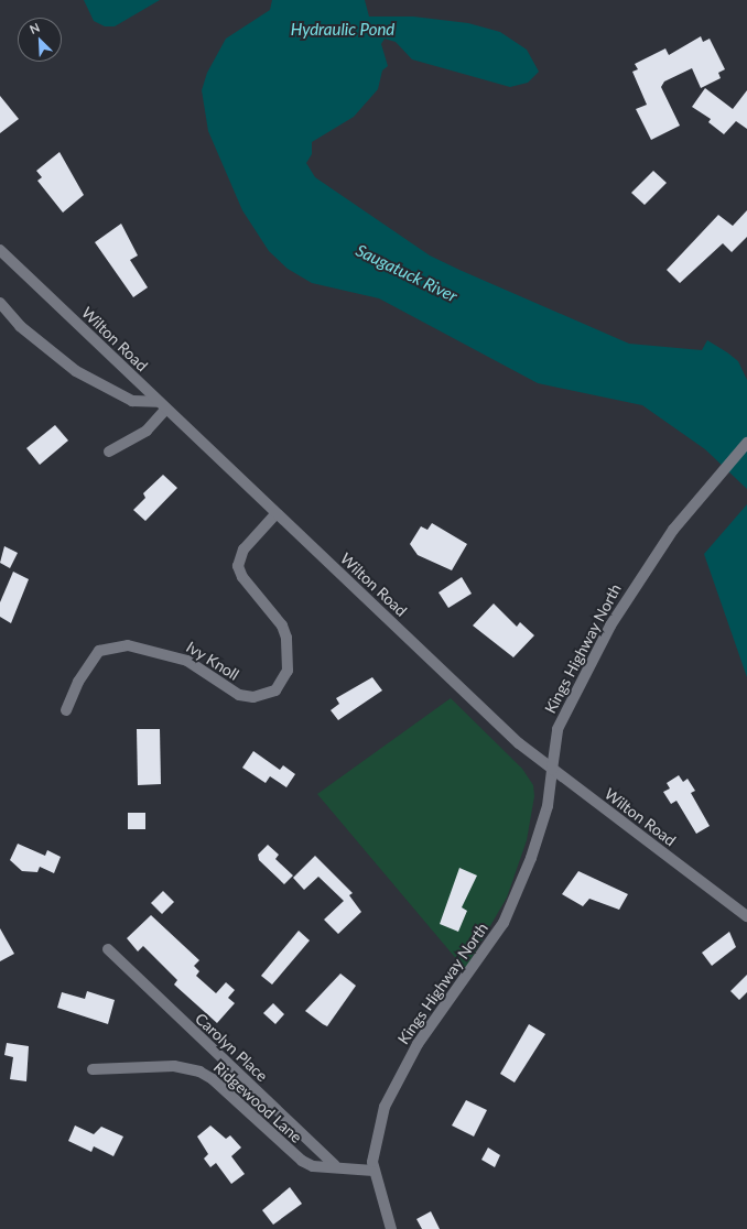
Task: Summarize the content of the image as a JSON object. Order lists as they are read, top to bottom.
{
  "streets": {
    "street": [
      "Wilton Road",
      "Kings Highway North",
      "Ivy Knoll",
      "Carolyn Place",
      "Ridgewood Lane"
    ]
  },
  "crossings": [
    ["Wilton Road", "Kings Highway North"],
    ["Wilton Road", "Ivy Knoll"],
    ["Kings Highway North", "Ridgewood Lane"],
    ["Carolyn Place", "Ridgewood Lane"]
  ],
  "water": ["Hydraulic Pond", "Saugatuck River"],
  "north": "top left"
}
